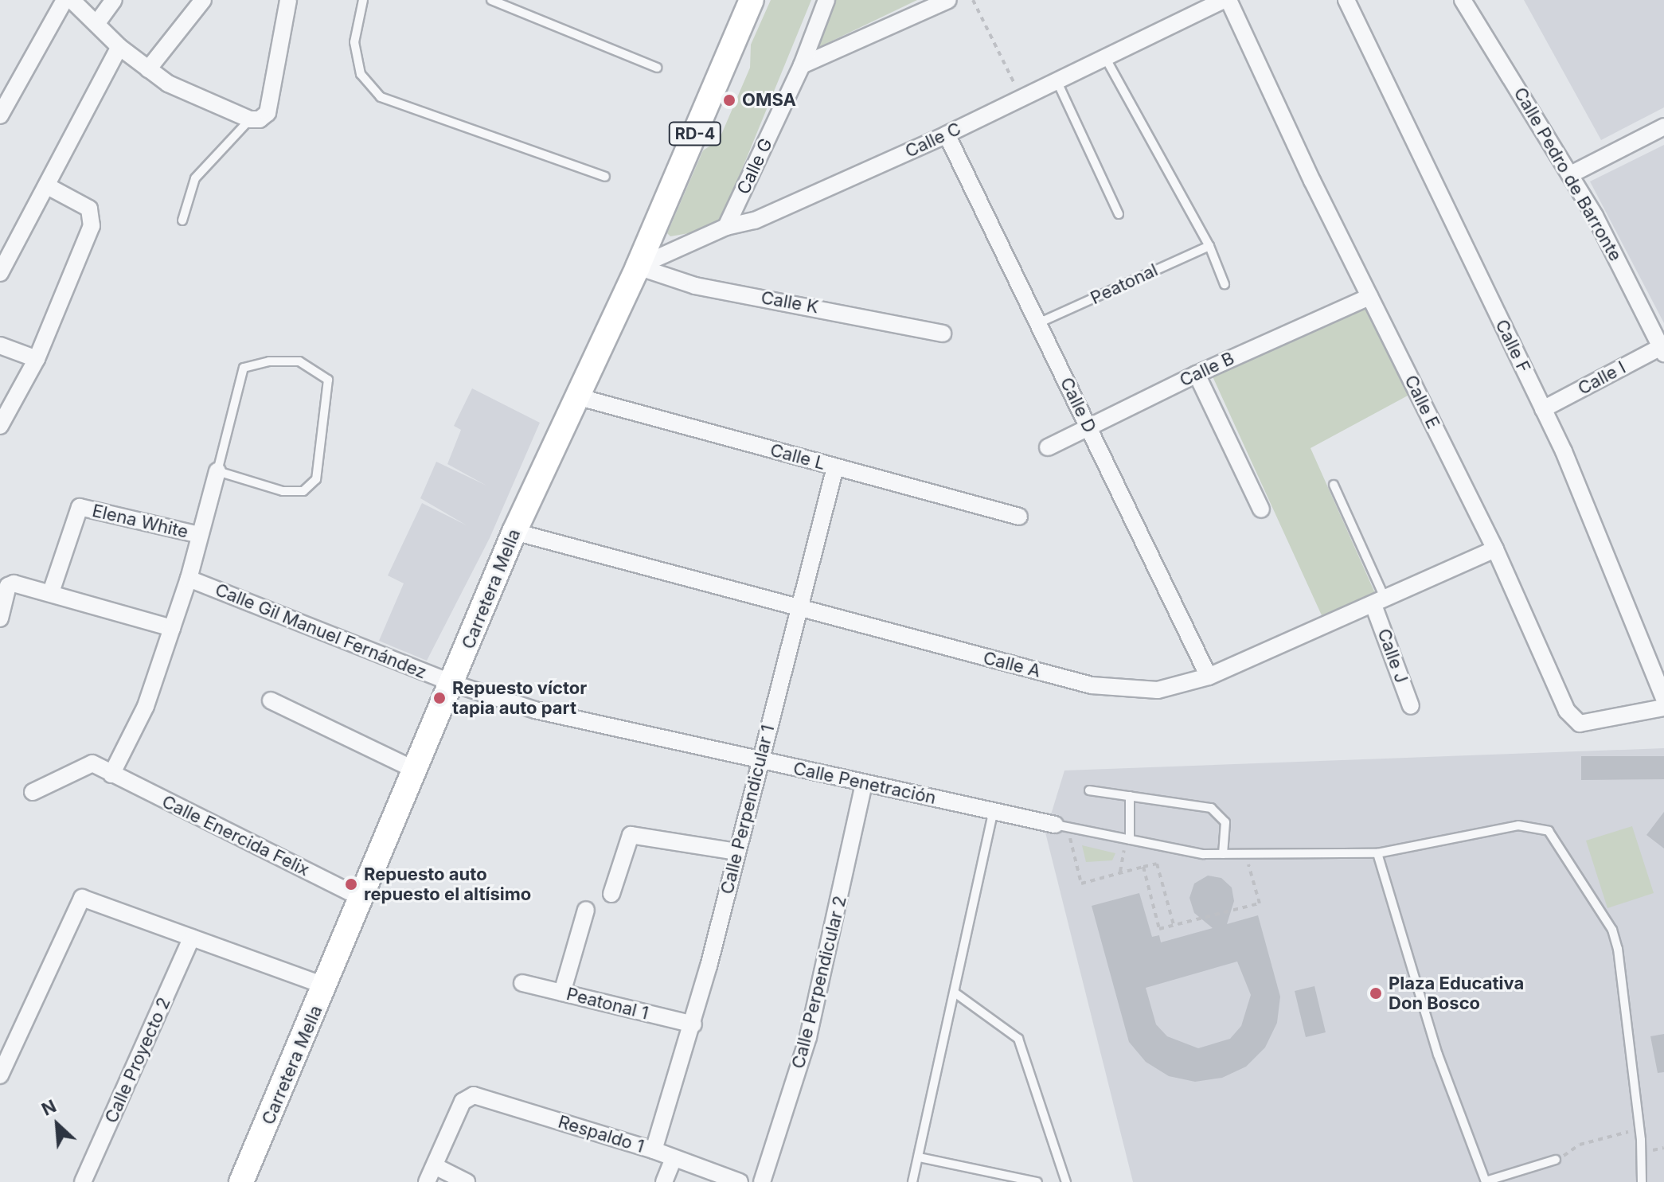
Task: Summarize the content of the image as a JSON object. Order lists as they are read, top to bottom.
{
  "streets": {
    "main road": ["RD-4", "Carretera Mella"],
    "street": [
      "Calle C",
      "Calle G",
      "Calle Pedro de Barronte",
      "Calle K",
      "Calle F",
      "Calle B",
      "Calle I",
      "Calle E",
      "Calle D",
      "Calle L",
      "Elena White",
      "Calle Gil Manuel Fernández",
      "Calle J",
      "Calle A",
      "Calle Penetración",
      "Calle Perpendicular 1",
      "Calle Enercida Felix",
      "Calle Perpendicular 2",
      "Peatonal 1",
      "Calle Proyecto 2",
      "Respaldo 1"
    ],
    "lane": ["Peatonal"]
  },
  "crossings": [
    ["Calle C", "Calle G"],
    ["Calle C", "Calle K"],
    ["Calle C", "Calle D"],
    ["Calle C", "Carretera Mella"],
    ["Calle Pedro de Barronte", "Calle I"],
    ["Peatonal", "Calle D"],
    ["Calle K", "Carretera Mella"],
    ["Calle F", "Calle I"],
    ["Calle B", "Calle E"],
    ["Calle B", "Calle D"],
    ["Calle E", "Calle A"],
    ["Calle D", "Calle A"],
    ["Calle L", "Carretera Mella"],
    ["Calle L", "Calle Perpendicular 1"],
    ["Carretera Mella", "Calle Gil Manuel Fernández"],
    ["Carretera Mella", "Calle A"],
    ["Carretera Mella", "Calle Penetración"],
    ["Carretera Mella", "Calle Enercida Felix"],
    ["Calle Gil Manuel Fernández", "Calle Penetración"],
    ["Calle J", "Calle A"],
    ["Calle A", "Calle Perpendicular 1"],
    ["Calle Penetración", "Calle Perpendicular 1"],
    ["Calle Penetración", "Calle Perpendicular 2"],
    ["Calle Perpendicular 1", "Peatonal 1"],
    ["Calle Perpendicular 1", "Respaldo 1"]
  ],
  "places": [
    "OMSA",
    "Repuesto víctor tapia auto part",
    "Repuesto auto repuesto el altísimo",
    "Plaza Educativa Don Bosco"
  ],
  "north": "top left"
}
